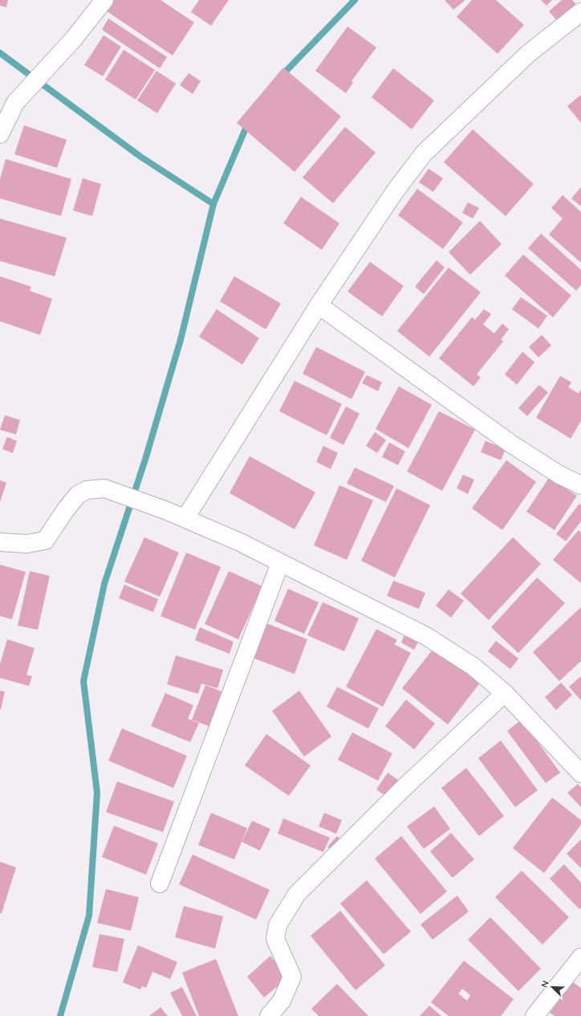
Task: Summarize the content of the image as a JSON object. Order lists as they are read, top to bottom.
{
  "north": "top left"
}
